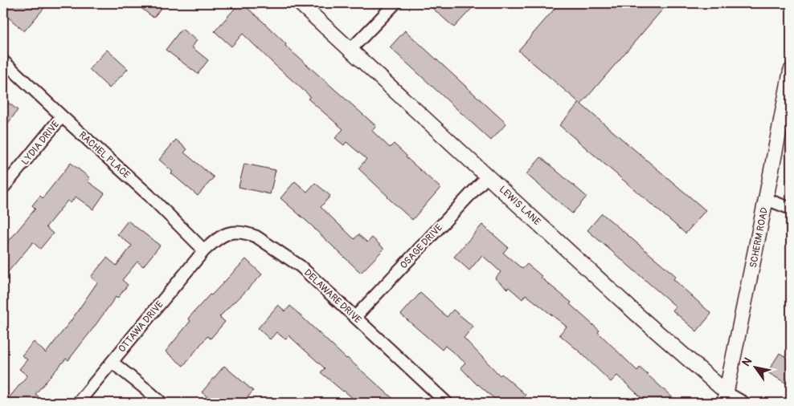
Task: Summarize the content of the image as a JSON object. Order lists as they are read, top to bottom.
{
  "streets": {
    "street": [
      "LYDIA DRIVE",
      "RACHEL PLACE",
      "LEWIS LANE",
      "SCHERM ROAD",
      "OSAGE DRIVE",
      "DELAWARE DRIVE",
      "OTTAWA DRIVE"
    ]
  },
  "crossings": [
    ["LYDIA DRIVE", "RACHEL PLACE"],
    ["RACHEL PLACE", "DELAWARE DRIVE"],
    ["RACHEL PLACE", "OTTAWA DRIVE"],
    ["LEWIS LANE", "SCHERM ROAD"],
    ["LEWIS LANE", "OSAGE DRIVE"],
    ["OSAGE DRIVE", "DELAWARE DRIVE"],
    ["DELAWARE DRIVE", "OTTAWA DRIVE"]
  ],
  "north": "top left"
}
